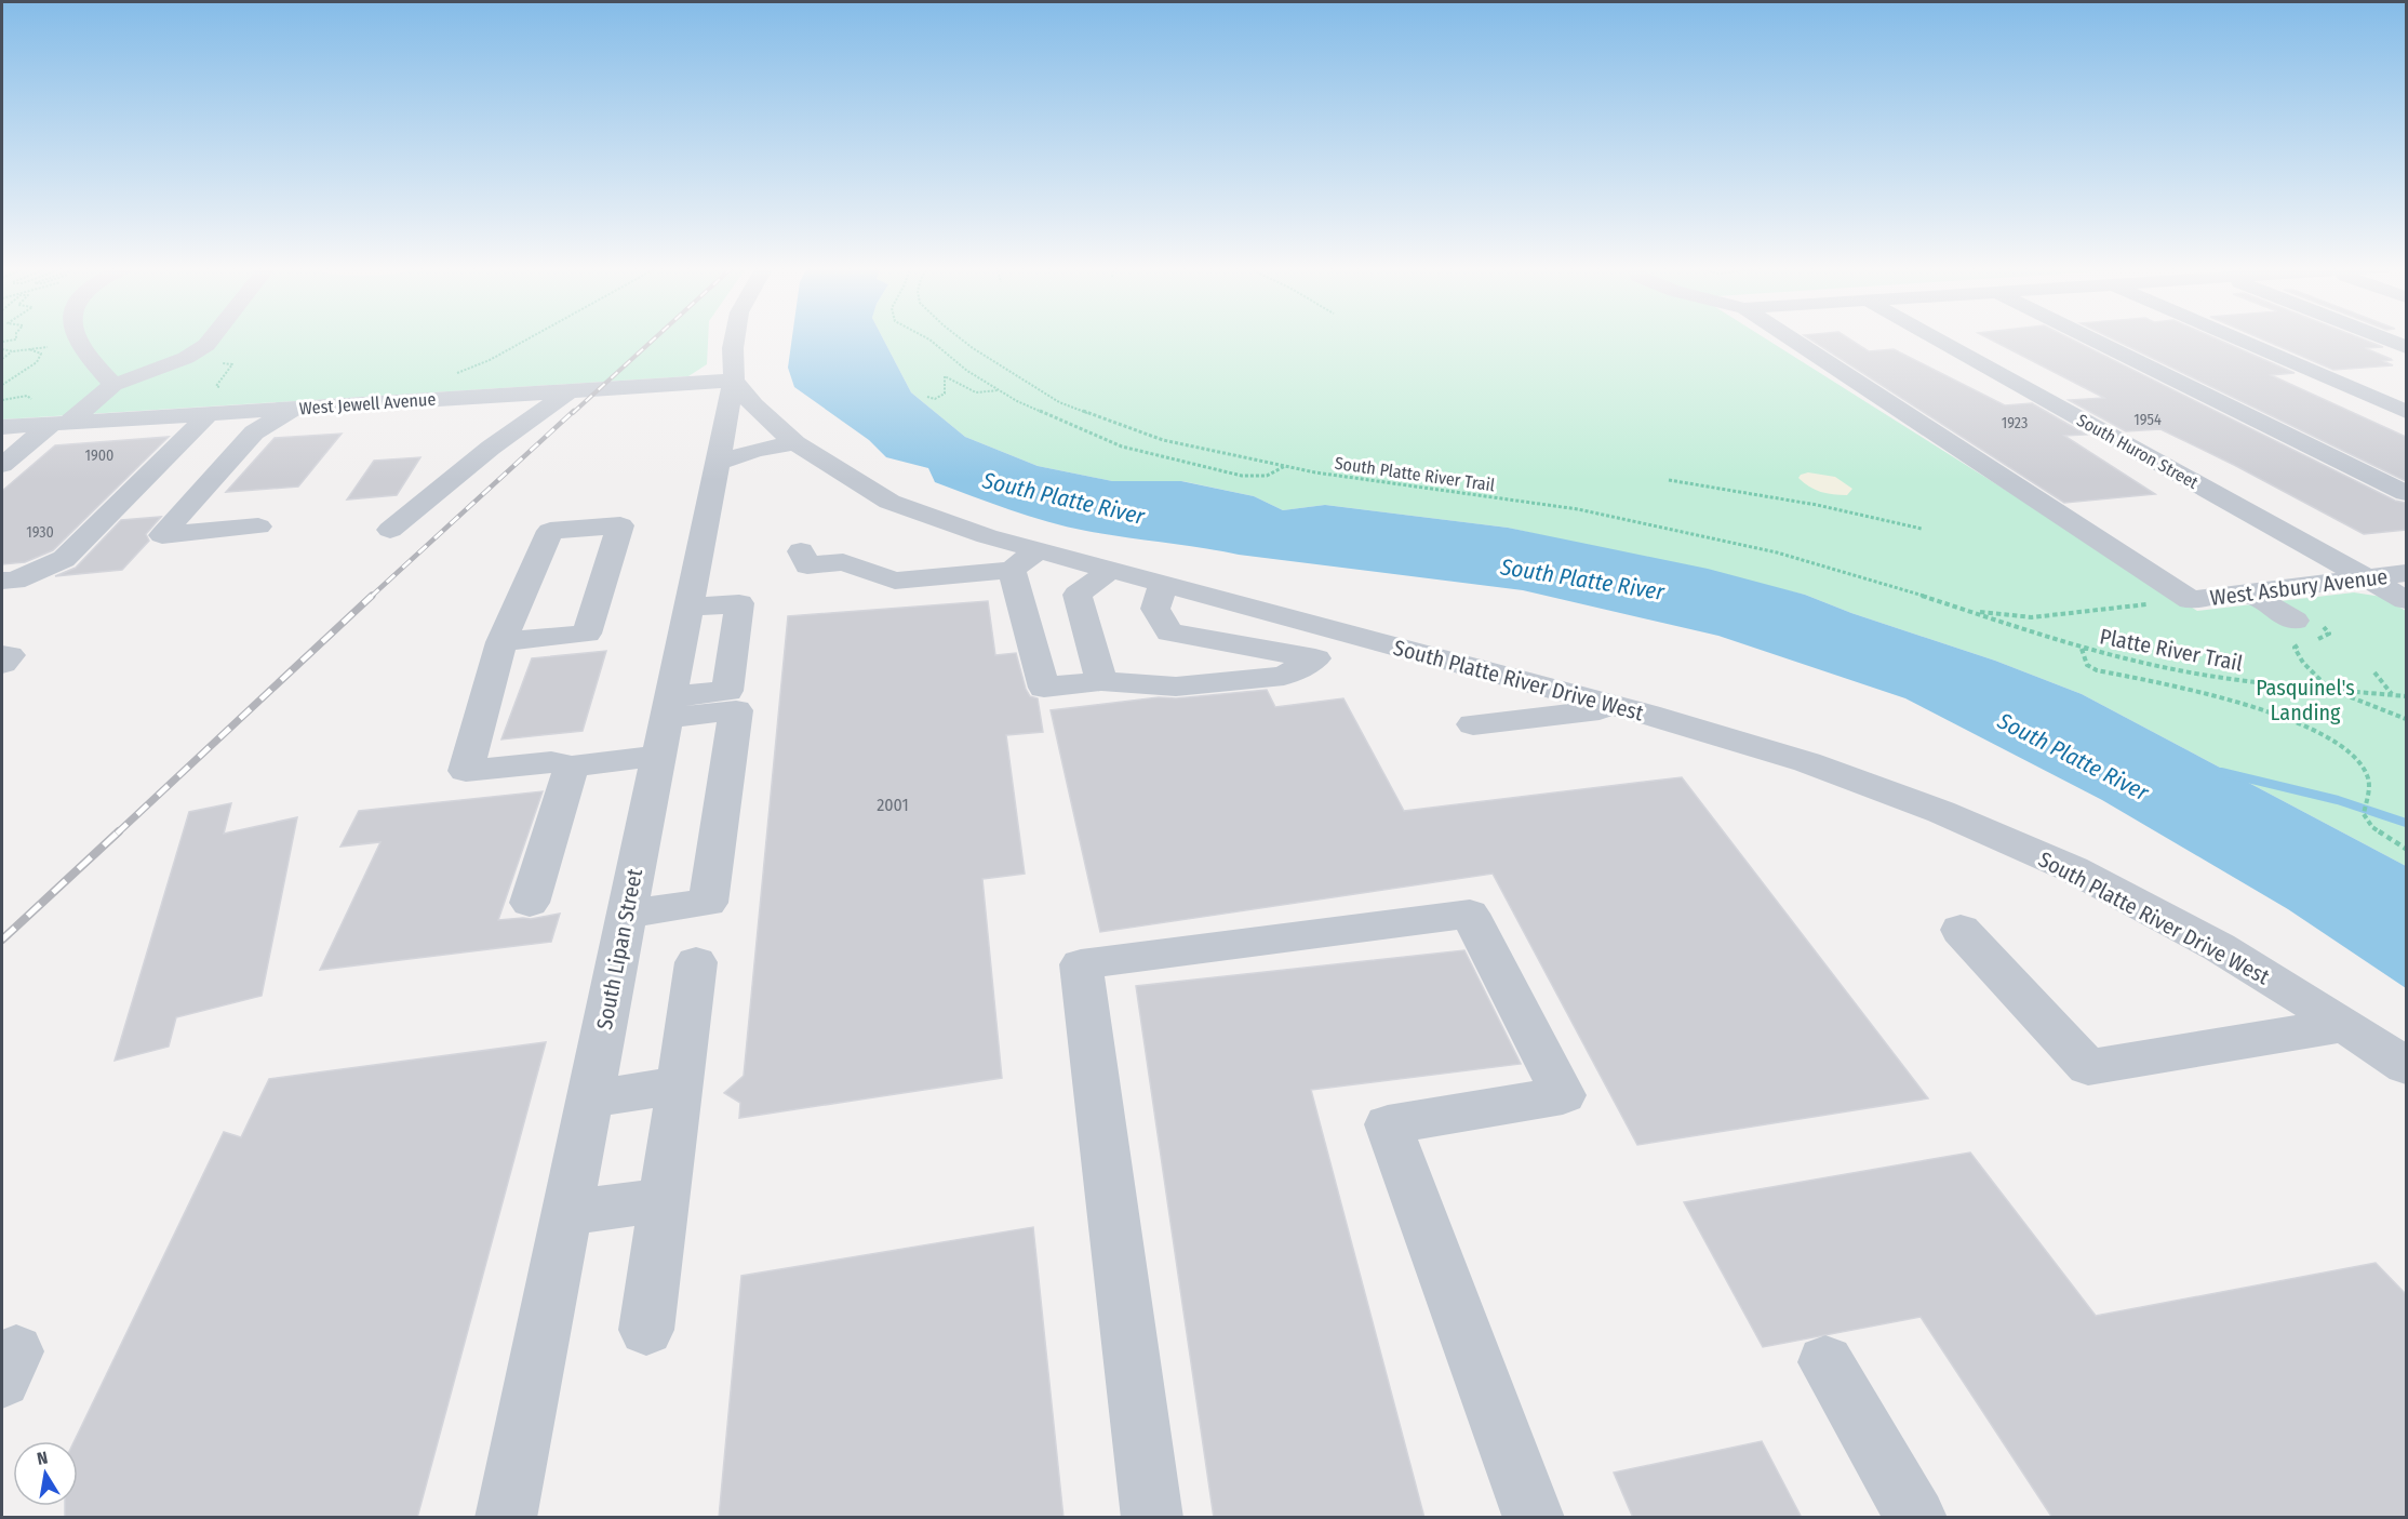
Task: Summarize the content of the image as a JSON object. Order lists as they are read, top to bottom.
{
  "streets": {
    "street": [
      "West Jewell Avenue",
      "South Huron Street",
      "West Asbury Avenue",
      "South Platte River Drive West",
      "South Lipan Street"
    ],
    "path": ["South Platte River Trail", "Platte River Trail"]
  },
  "crossings": [
    ["West Jewell Avenue", "South Platte River Drive West"],
    ["West Jewell Avenue", "South Lipan Street"],
    ["South Huron Street", "West Asbury Avenue"],
    ["South Platte River Trail", "West Asbury Avenue"],
    ["South Platte River Trail", "Platte River Trail"],
    ["South Platte River Drive West", "South Lipan Street"]
  ],
  "water": ["South Platte River"],
  "parks": ["Pasquinel's Landing"],
  "house_numbers": [
    "1954",
    "1923",
    "1900",
    "1930",
    "2001"
  ],
  "north": "top"
}
